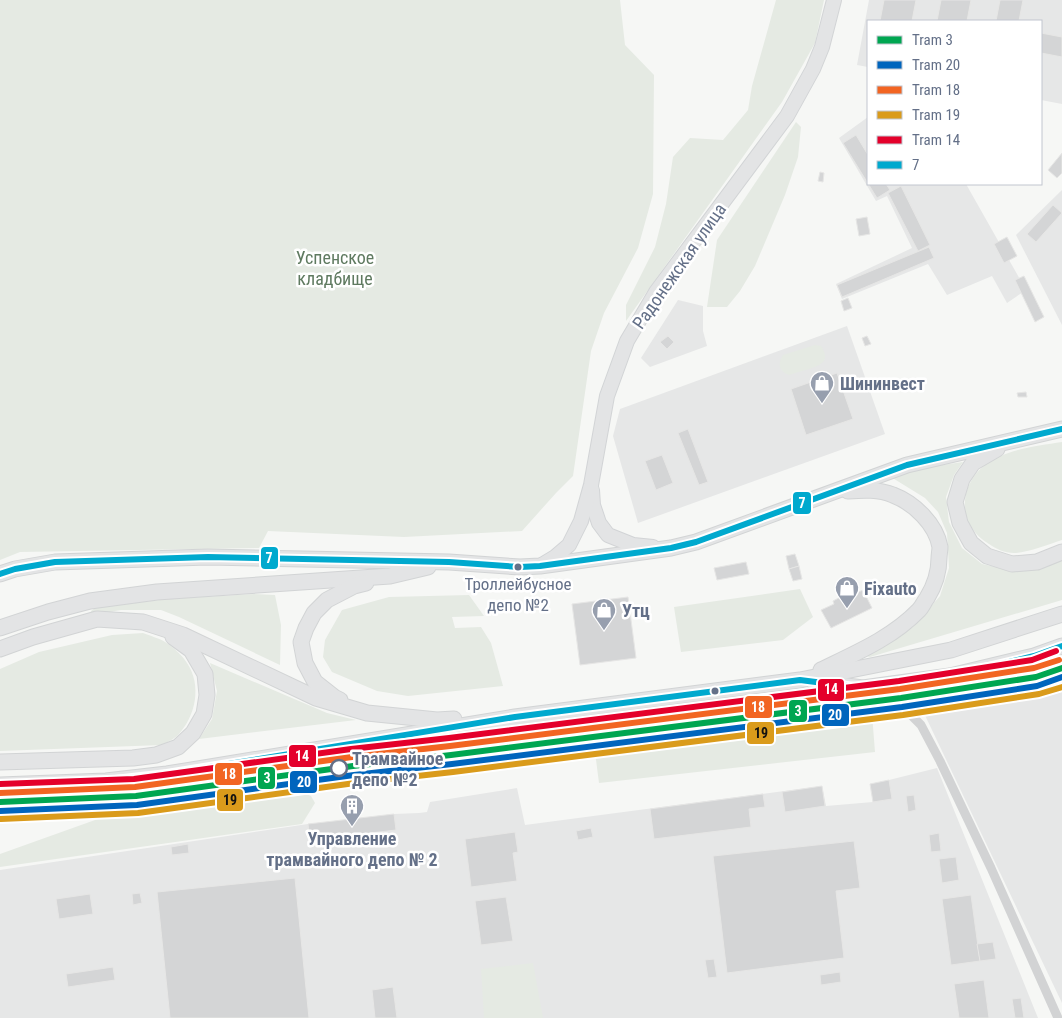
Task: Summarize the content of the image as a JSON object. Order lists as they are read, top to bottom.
{
  "streets": {
    "street": ["Радонежская улица"]
  },
  "parks": ["Успенское кладбище"],
  "places": {
    "shop": ["Шининвест", "Fixauto", "Утц"],
    "other": ["Троллейбусное депо №2", "Трамвайное депо №2"],
    "building": ["Управление трамвайного депо № 2"]
  },
  "lines": [
    "transit line 7",
    "tram line 14",
    "tram line 18",
    "tram line 3",
    "tram line 20",
    "tram line 19"
  ],
  "legend": [
    "Tram 3",
    "Tram 20",
    "Tram 18",
    "Tram 19",
    "Tram 14",
    "7"
  ]
}
